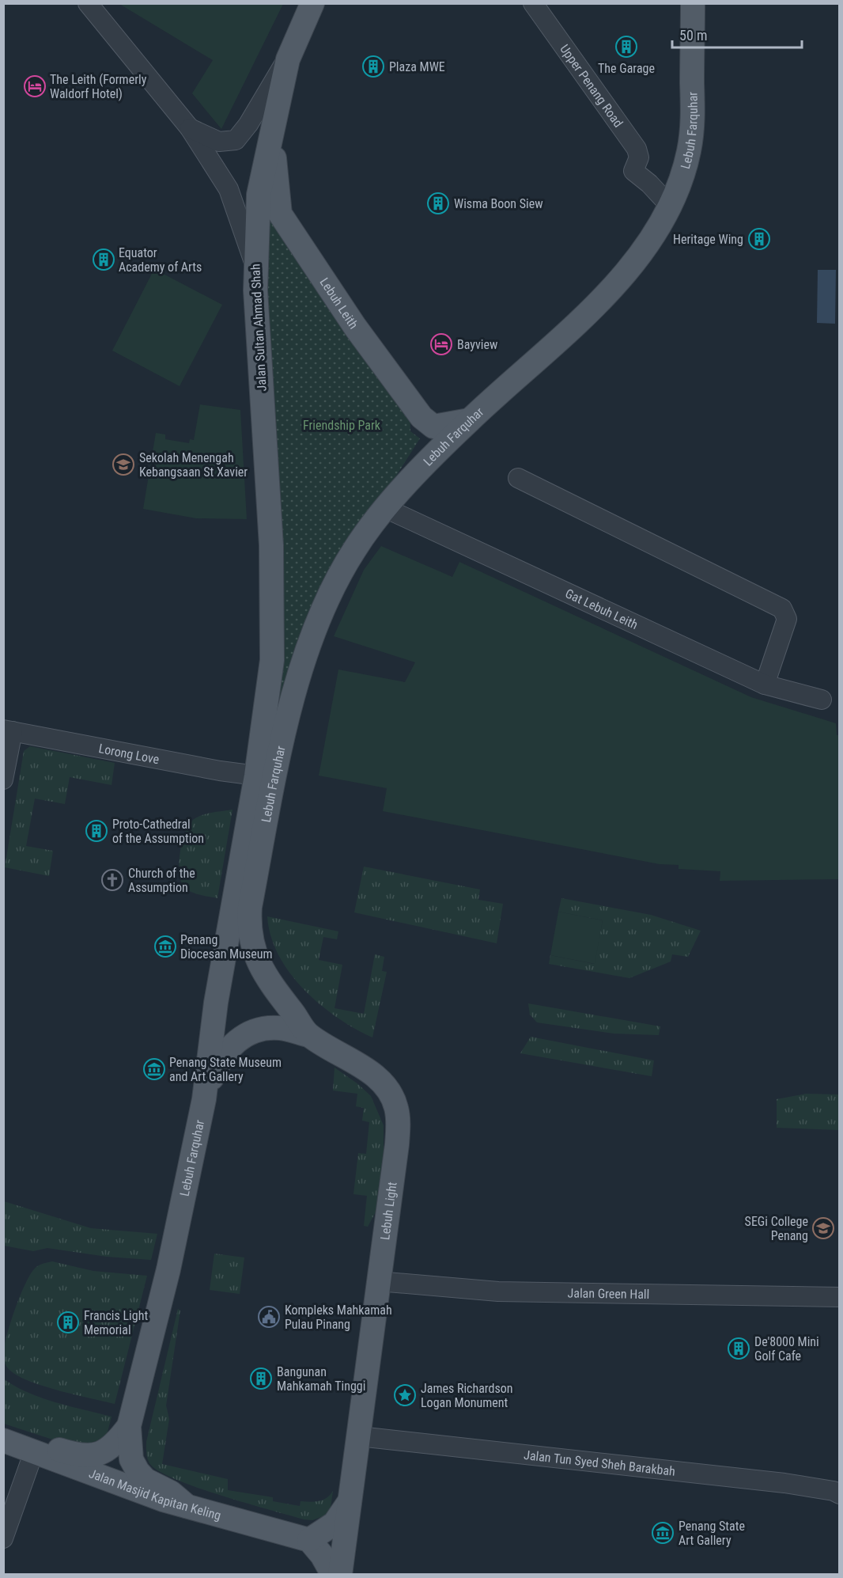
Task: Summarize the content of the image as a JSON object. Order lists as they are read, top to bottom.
{
  "streets": {
    "main road": [
      "Lebuh Farquhar",
      "Lebuh Leith",
      "Jalan Sultan Ahmad Shah",
      "Lebuh Light",
      "Jalan Masjid Kapitan Keling"
    ],
    "street": [
      "Upper Penang Road",
      "Gat Lebuh Leith",
      "Lorong Love",
      "Jalan Green Hall",
      "Jalan Tun Syed Sheh Barakbah"
    ]
  },
  "crossings": [
    ["Upper Penang Road", "Lebuh Farquhar"],
    ["Lebuh Farquhar", "Lebuh Leith"],
    ["Lebuh Farquhar", "Jalan Sultan Ahmad Shah"],
    ["Lebuh Farquhar", "Gat Lebuh Leith"],
    ["Lebuh Farquhar", "Lorong Love"],
    ["Lebuh Farquhar", "Lebuh Light"],
    ["Lebuh Farquhar", "Jalan Masjid Kapitan Keling"],
    ["Lebuh Leith", "Jalan Sultan Ahmad Shah"],
    ["Lebuh Light", "Jalan Green Hall"],
    ["Lebuh Light", "Jalan Tun Syed Sheh Barakbah"]
  ],
  "parks": ["Friendship Park"],
  "places": {
    "building": [
      "The Garage",
      "Plaza MWE",
      "Wisma Boon Siew",
      "Heritage Wing",
      "Equator Academy of Arts",
      "Proto-Cathedral of the Assumption",
      "Francis Light Memorial",
      "De'8000 Mini Golf Cafe",
      "Bangunan Mahkamah Tinggi"
    ],
    "hotel": ["The Leith (Formerly Waldorf Hotel)", "Bayview"],
    "school or university": ["Sekolah Menengah Kebangsaan St Xavier", "SEGi College Penang"],
    "church": ["Church of the Assumption"],
    "museum": ["Penang Diocesan Museum", "Penang State Museum and Art Gallery", "Penang State Art Gallery"],
    "public building": ["Kompleks Mahkamah Pulau Pinang"],
    "place": ["James Richardson Logan Monument"]
  },
  "scale_bar": "50 m"
}
